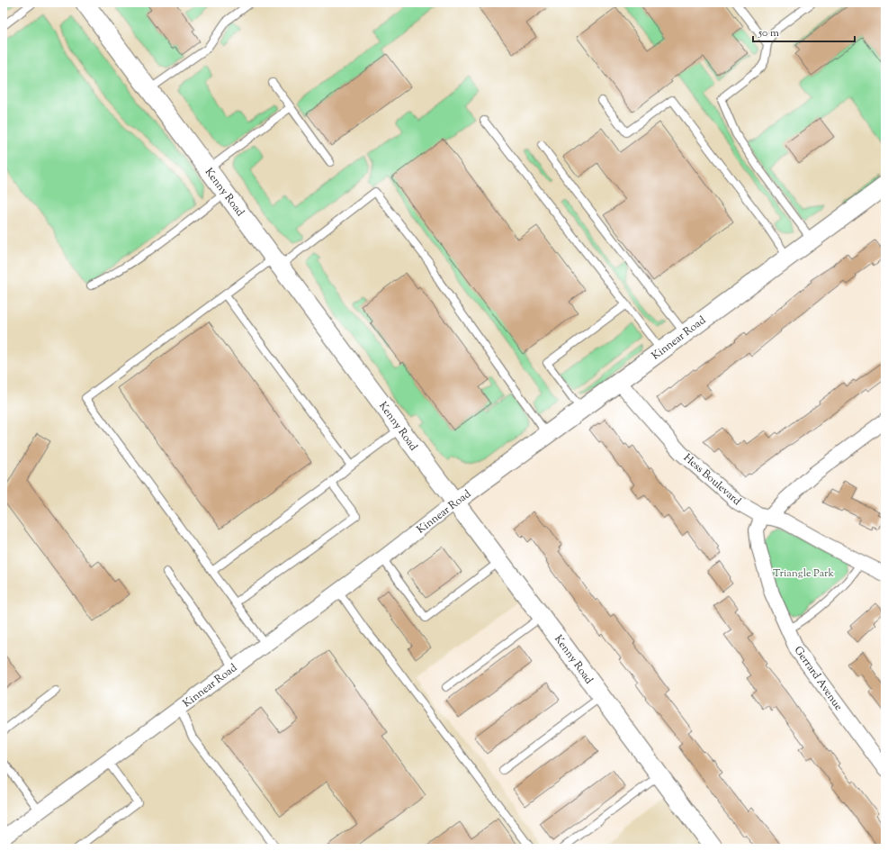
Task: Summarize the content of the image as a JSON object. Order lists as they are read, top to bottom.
{
  "streets": {
    "street": [
      "Kenny Road",
      "Kinnear Road",
      "Hess Boulevard",
      "Gerrard Avenue"
    ]
  },
  "crossings": [
    ["Kenny Road", "Kinnear Road"],
    ["Kinnear Road", "Hess Boulevard"],
    ["Hess Boulevard", "Gerrard Avenue"]
  ],
  "parks": ["Triangle Park"],
  "scale_bar": "50 m"
}
